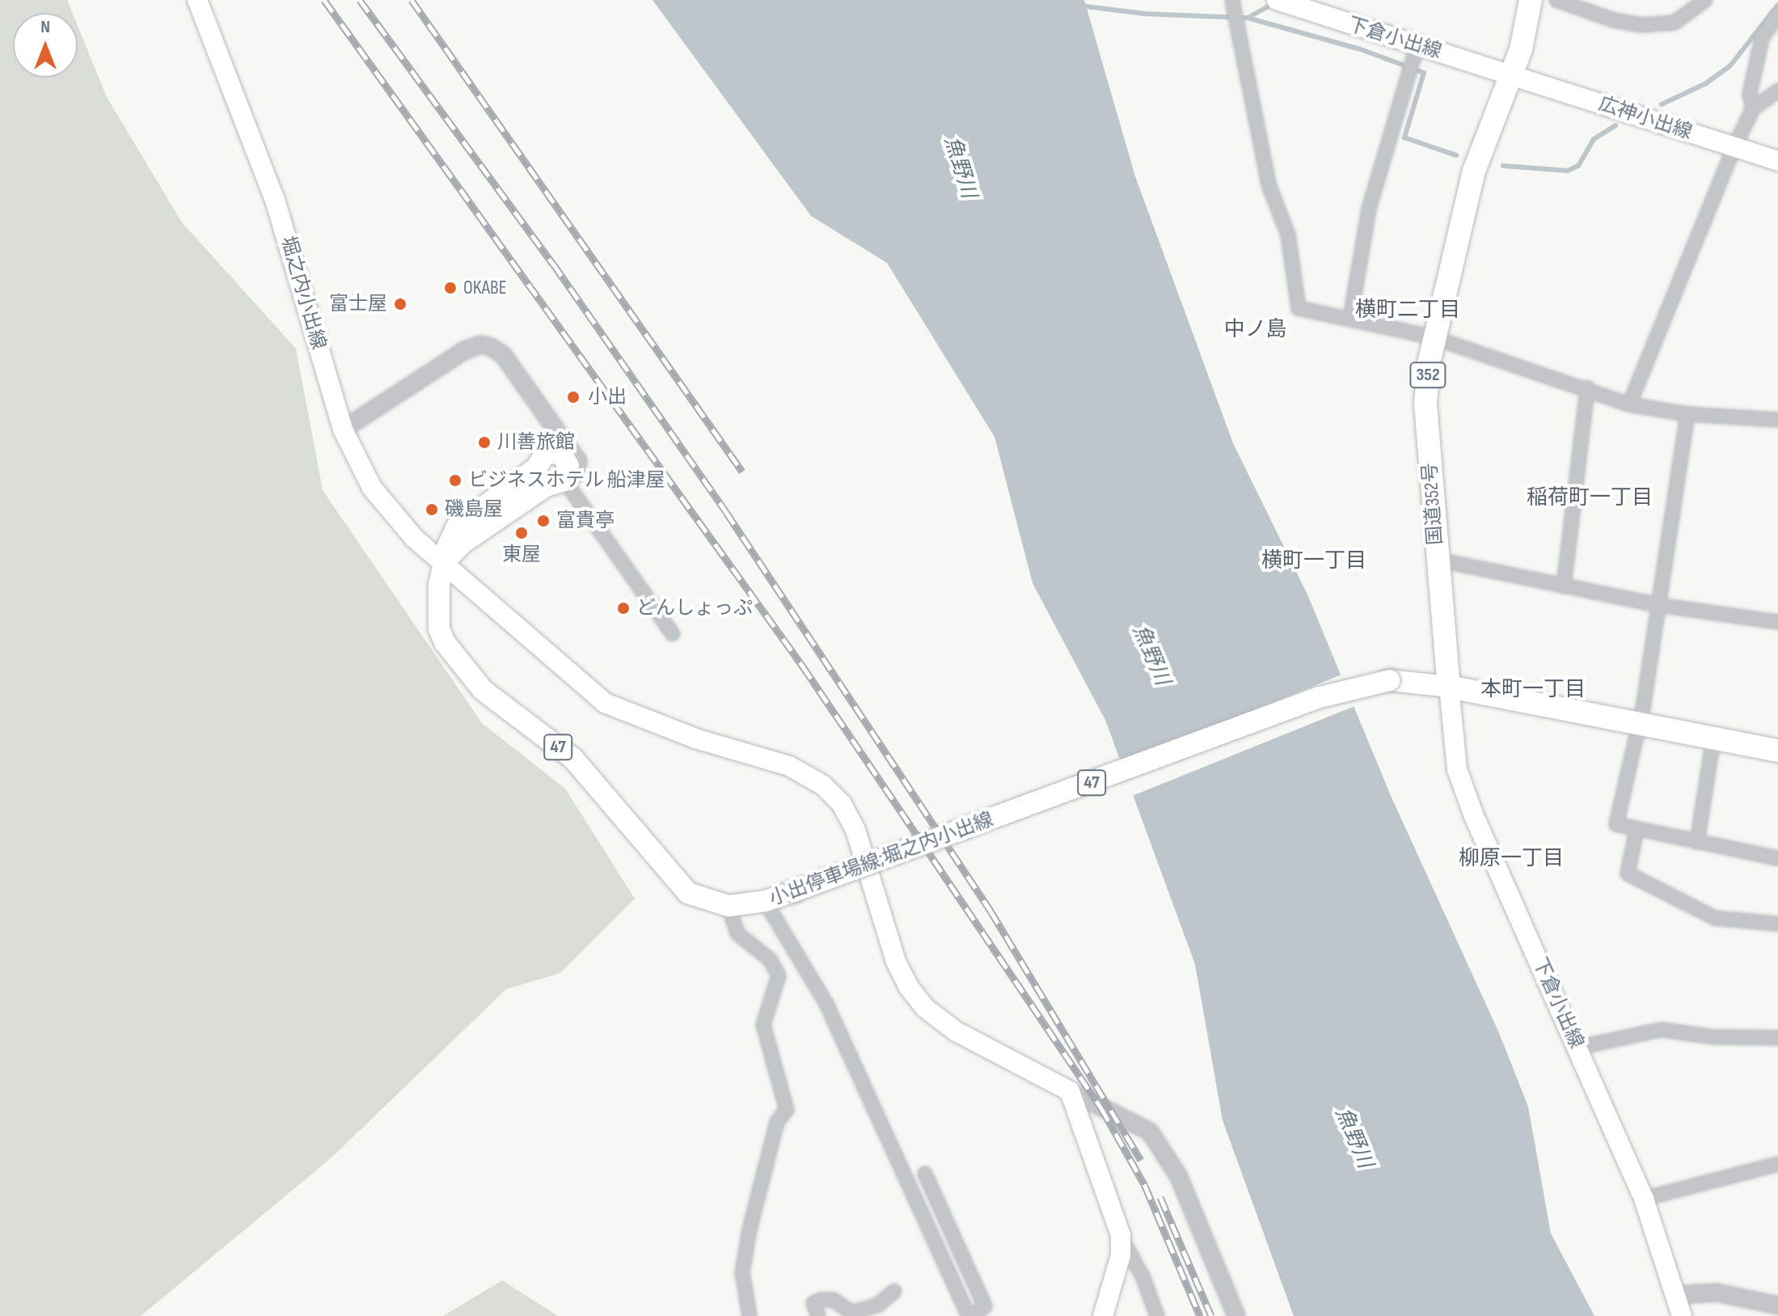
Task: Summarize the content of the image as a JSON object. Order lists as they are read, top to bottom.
{
  "streets": {
    "highway": ["352", "国道352号"],
    "main road": [
      "下倉小出線",
      "広神小出線",
      "堀之内小出線",
      "47",
      "小出停車場線;堀之内小出線"
    ]
  },
  "crossings": [
    ["下倉小出線", "広神小出線"],
    ["下倉小出線", "国道352号"],
    ["下倉小出線", "小出停車場線;堀之内小出線"],
    ["広神小出線", "国道352号"],
    ["堀之内小出線", "47"],
    ["堀之内小出線", "小出停車場線;堀之内小出線"],
    ["国道352号", "小出停車場線;堀之内小出線"],
    ["47", "小出停車場線;堀之内小出線"]
  ],
  "districts": [
    "横町二丁目",
    "中ノ島",
    "稲荷町一丁目",
    "横町一丁目",
    "本町一丁目",
    "柳原一丁目"
  ],
  "water": ["魚野川"],
  "places": [
    "OKABE",
    "富士屋",
    "小出",
    "川善旅館",
    "ビジネスホテル 船津屋",
    "磯島屋",
    "富貴亭",
    "東屋",
    "どんしょっぷ"
  ],
  "north": "top"
}
